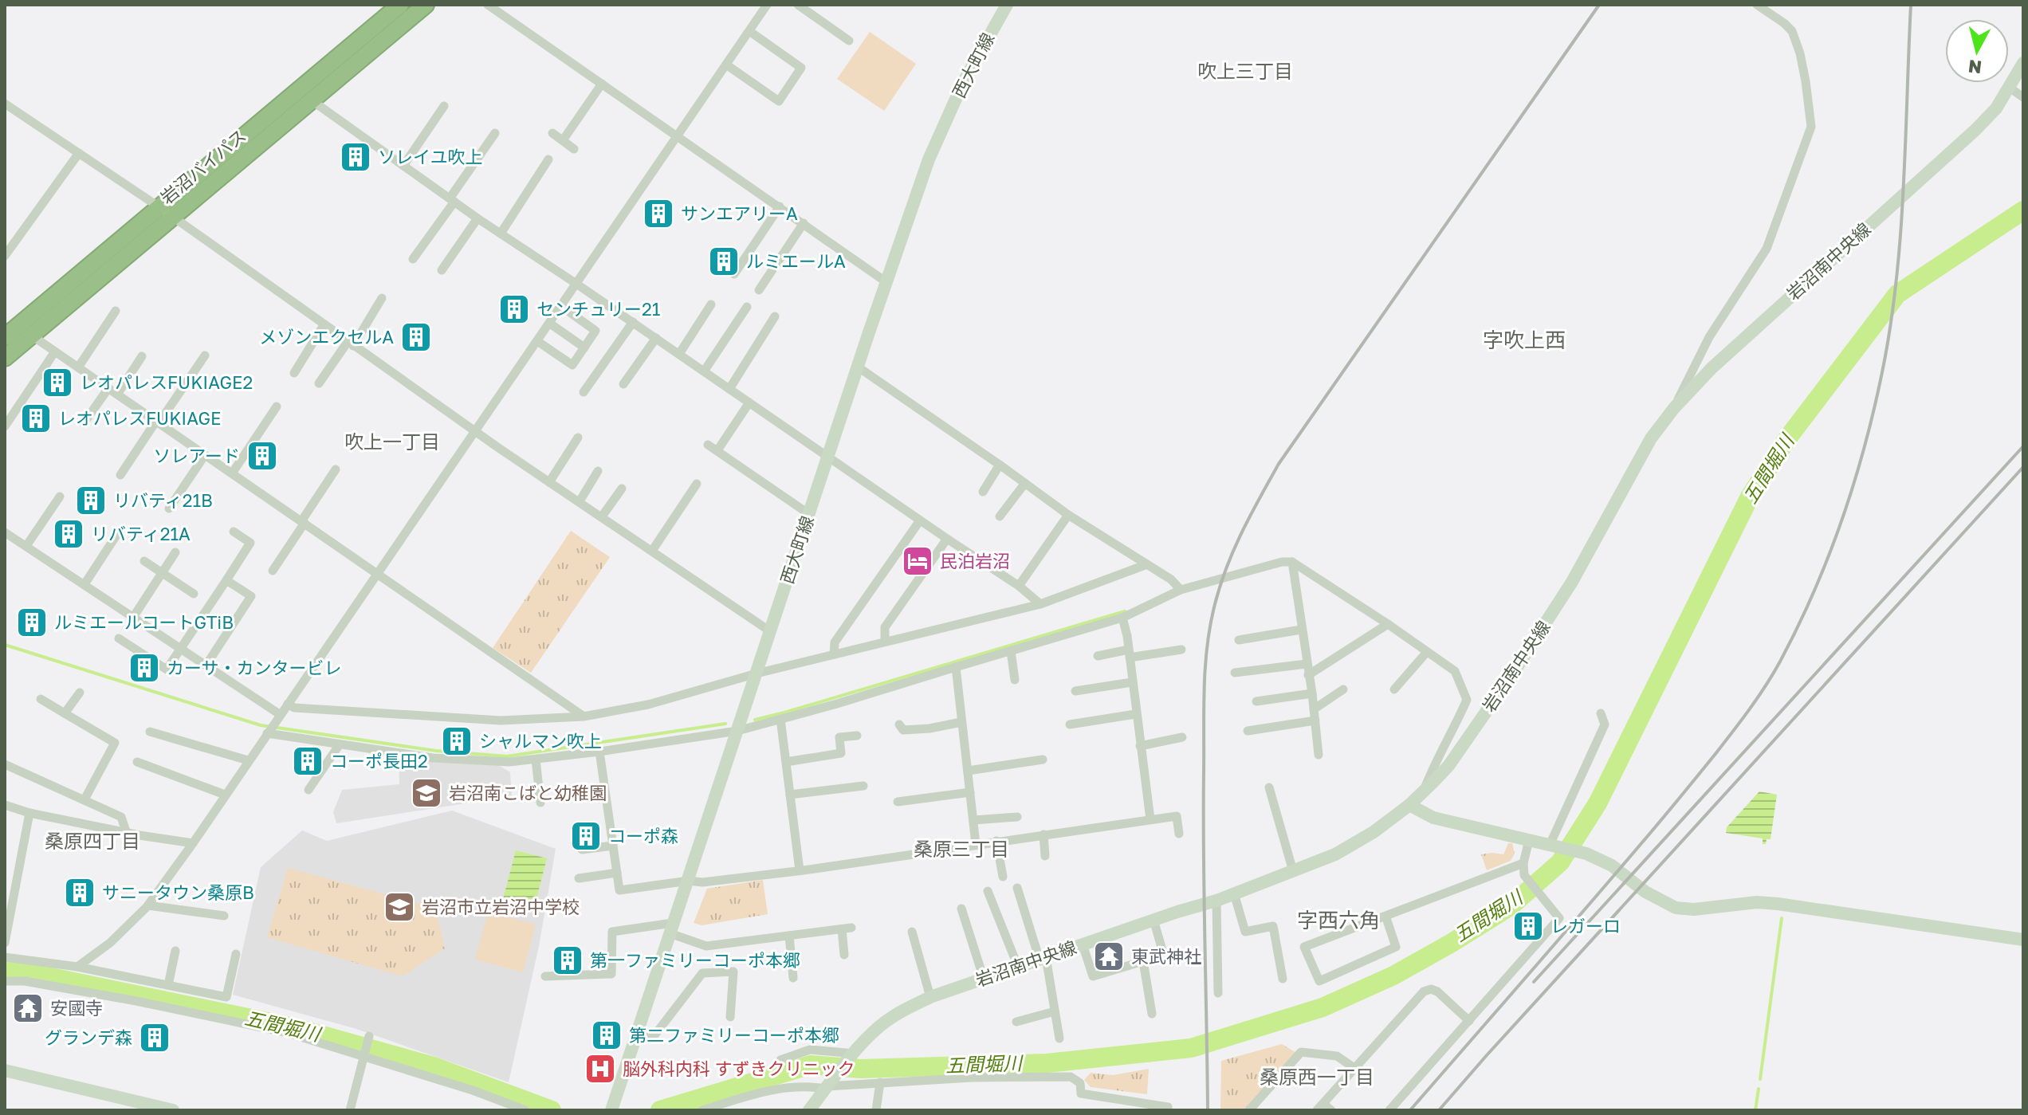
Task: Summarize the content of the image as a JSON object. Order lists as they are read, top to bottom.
{
  "streets": {
    "highway": ["岩沼バイパス"],
    "street": ["西大町線", "岩沼南中央線"]
  },
  "districts": [
    "吹上三丁目",
    "字吹上西",
    "吹上一丁目",
    "桑原四丁目",
    "桑原三丁目",
    "字西六角",
    "桑原西一丁目"
  ],
  "water": ["五間堀川"],
  "places": {
    "building": [
      "ソレイユ吹上",
      "サンエアリーA",
      "ルミエールA",
      "センチュリー21",
      "メゾンエクセルA",
      "レオパレスFUKIAGE2",
      "レオパレスFUKIAGE",
      "ソレアード",
      "リバティ21B",
      "リバティ21A",
      "ルミエールコートGTiB",
      "カーサ・カンタービレ",
      "シャルマン吹上",
      "コーポ長田2",
      "コーポ森",
      "サニータウン桑原B",
      "レガーロ",
      "第一ファミリーコーポ本郷",
      "第二ファミリーコーポ本郷",
      "グランデ森"
    ],
    "hotel": ["民泊岩沼"],
    "school or university": ["岩沼南こばと幼稚園", "岩沼市立岩沼中学校"],
    "temple": ["東武神社", "安國寺"],
    "hospital": ["脳外科内科 すずきクリニック"]
  },
  "north": "bottom"
}
